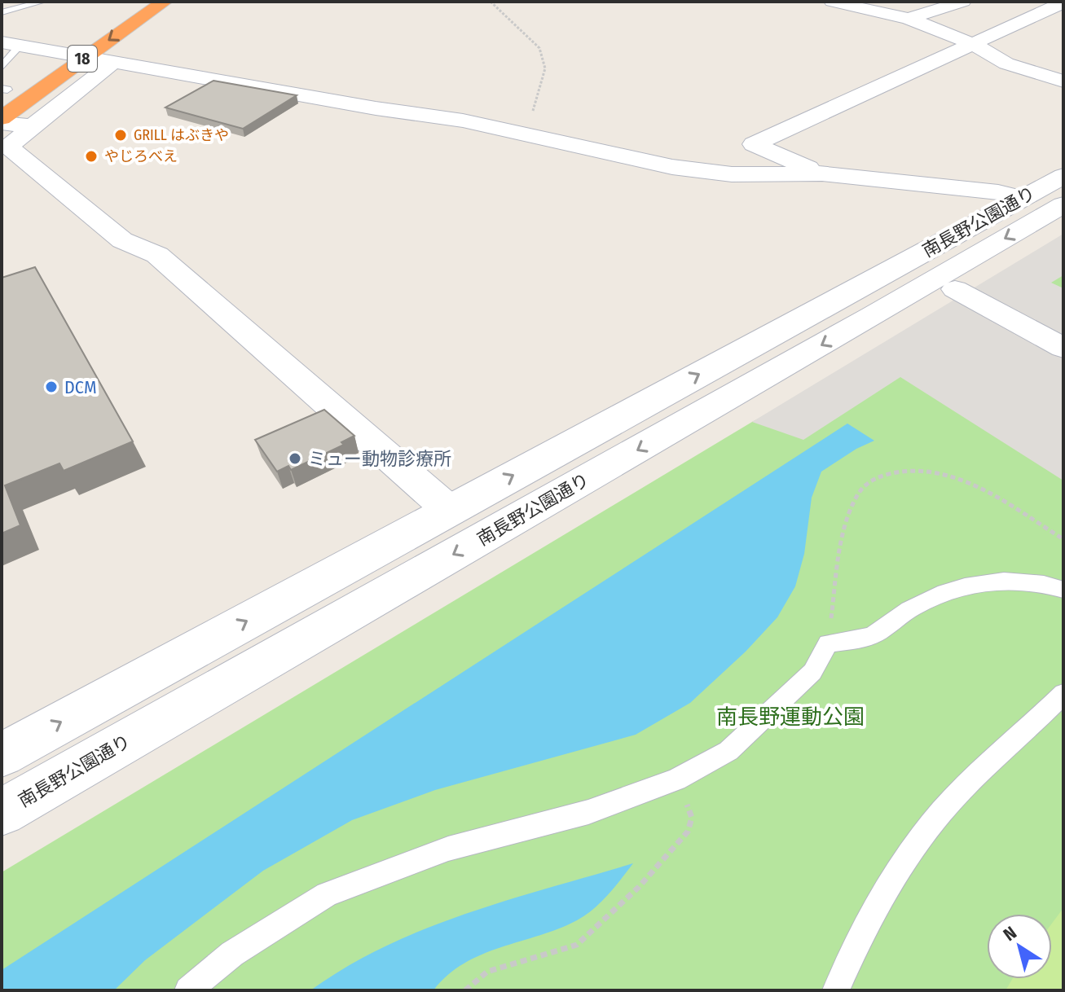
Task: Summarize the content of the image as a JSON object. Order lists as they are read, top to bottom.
{
  "streets": {
    "highway": ["18"],
    "street": ["南長野公園通り"]
  },
  "parks": ["南長野運動公園"],
  "places": [
    "GRILL はぶきや",
    "やじろべえ",
    "DCM",
    "ミュー動物診療所"
  ],
  "north": "top left"
}
